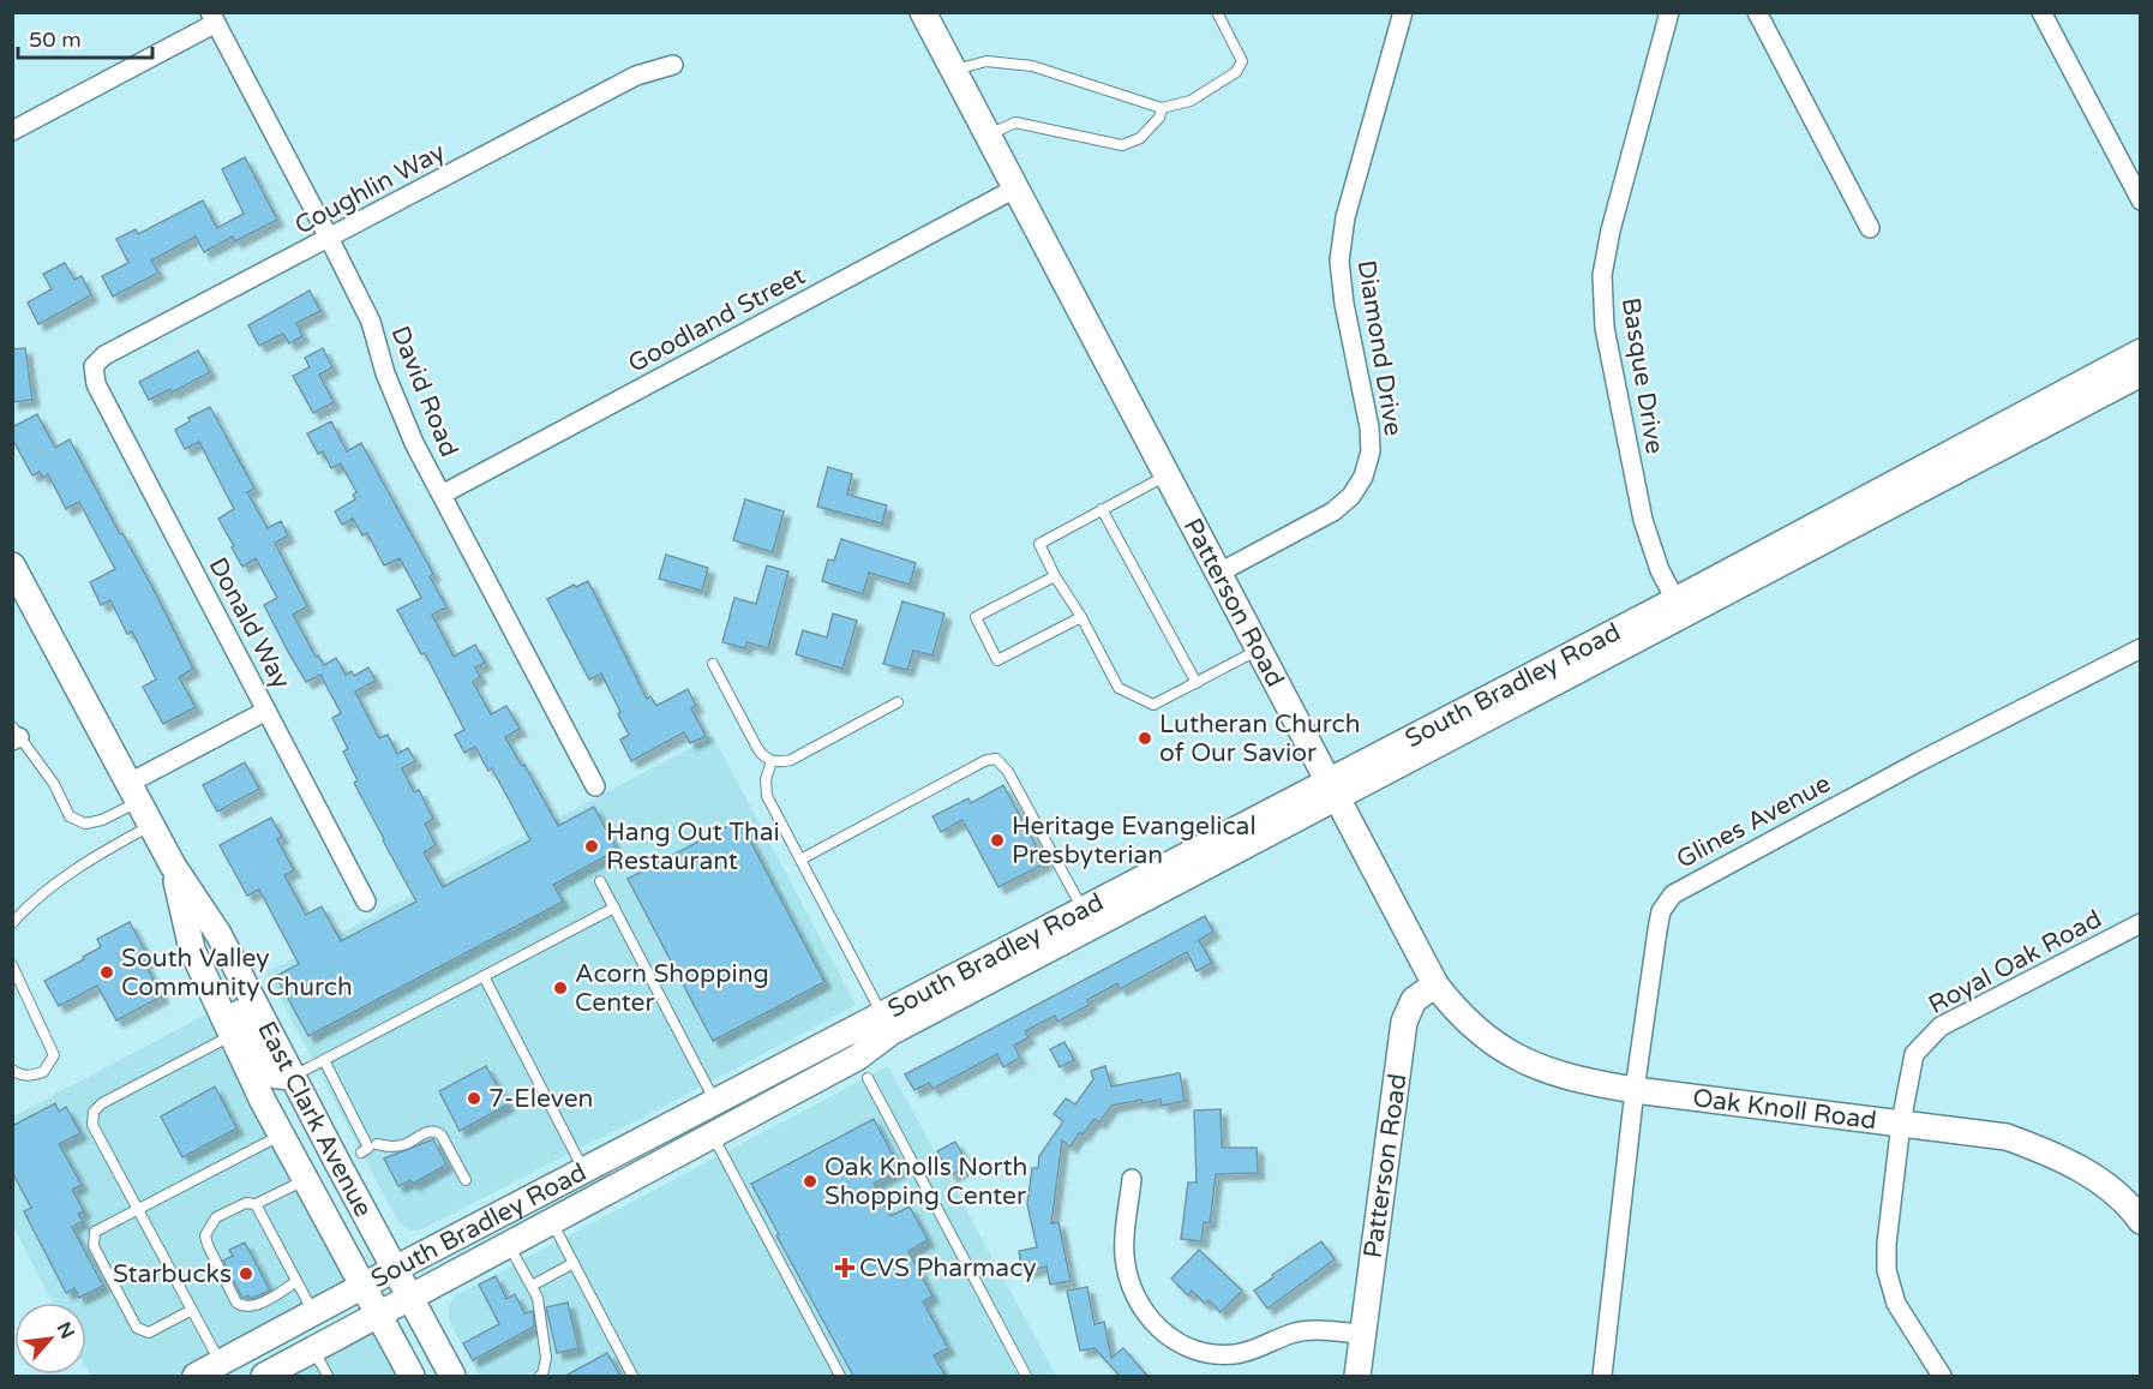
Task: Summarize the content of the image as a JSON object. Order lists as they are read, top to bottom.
{
  "streets": {
    "main road": [
      "Patterson Road",
      "South Bradley Road",
      "Oak Knoll Road",
      "East Clark Avenue"
    ],
    "street": [
      "Coughlin Way",
      "Goodland Street",
      "Diamond Drive",
      "Basque Drive",
      "David Road",
      "Donald Way",
      "Glines Avenue",
      "Royal Oak Road"
    ]
  },
  "crossings": [
    ["Coughlin Way", "David Road"],
    ["Coughlin Way", "Donald Way"],
    ["Goodland Street", "David Road"],
    ["Goodland Street", "Patterson Road"],
    ["Diamond Drive", "Patterson Road"],
    ["Basque Drive", "South Bradley Road"],
    ["Patterson Road", "South Bradley Road"],
    ["Patterson Road", "Oak Knoll Road"],
    ["South Bradley Road", "East Clark Avenue"],
    ["Glines Avenue", "Oak Knoll Road"],
    ["Royal Oak Road", "Oak Knoll Road"]
  ],
  "places": {
    "other": [
      "Lutheran Church of Our Savior",
      "Heritage Evangelical Presbyterian",
      "Hang Out Thai Restaurant",
      "South Valley Community Church",
      "Acorn Shopping Center",
      "7-Eleven",
      "Oak Knolls North Shopping Center",
      "Starbucks"
    ],
    "health": ["CVS Pharmacy"]
  },
  "scale_bar": "50 m",
  "north": "top right"
}
